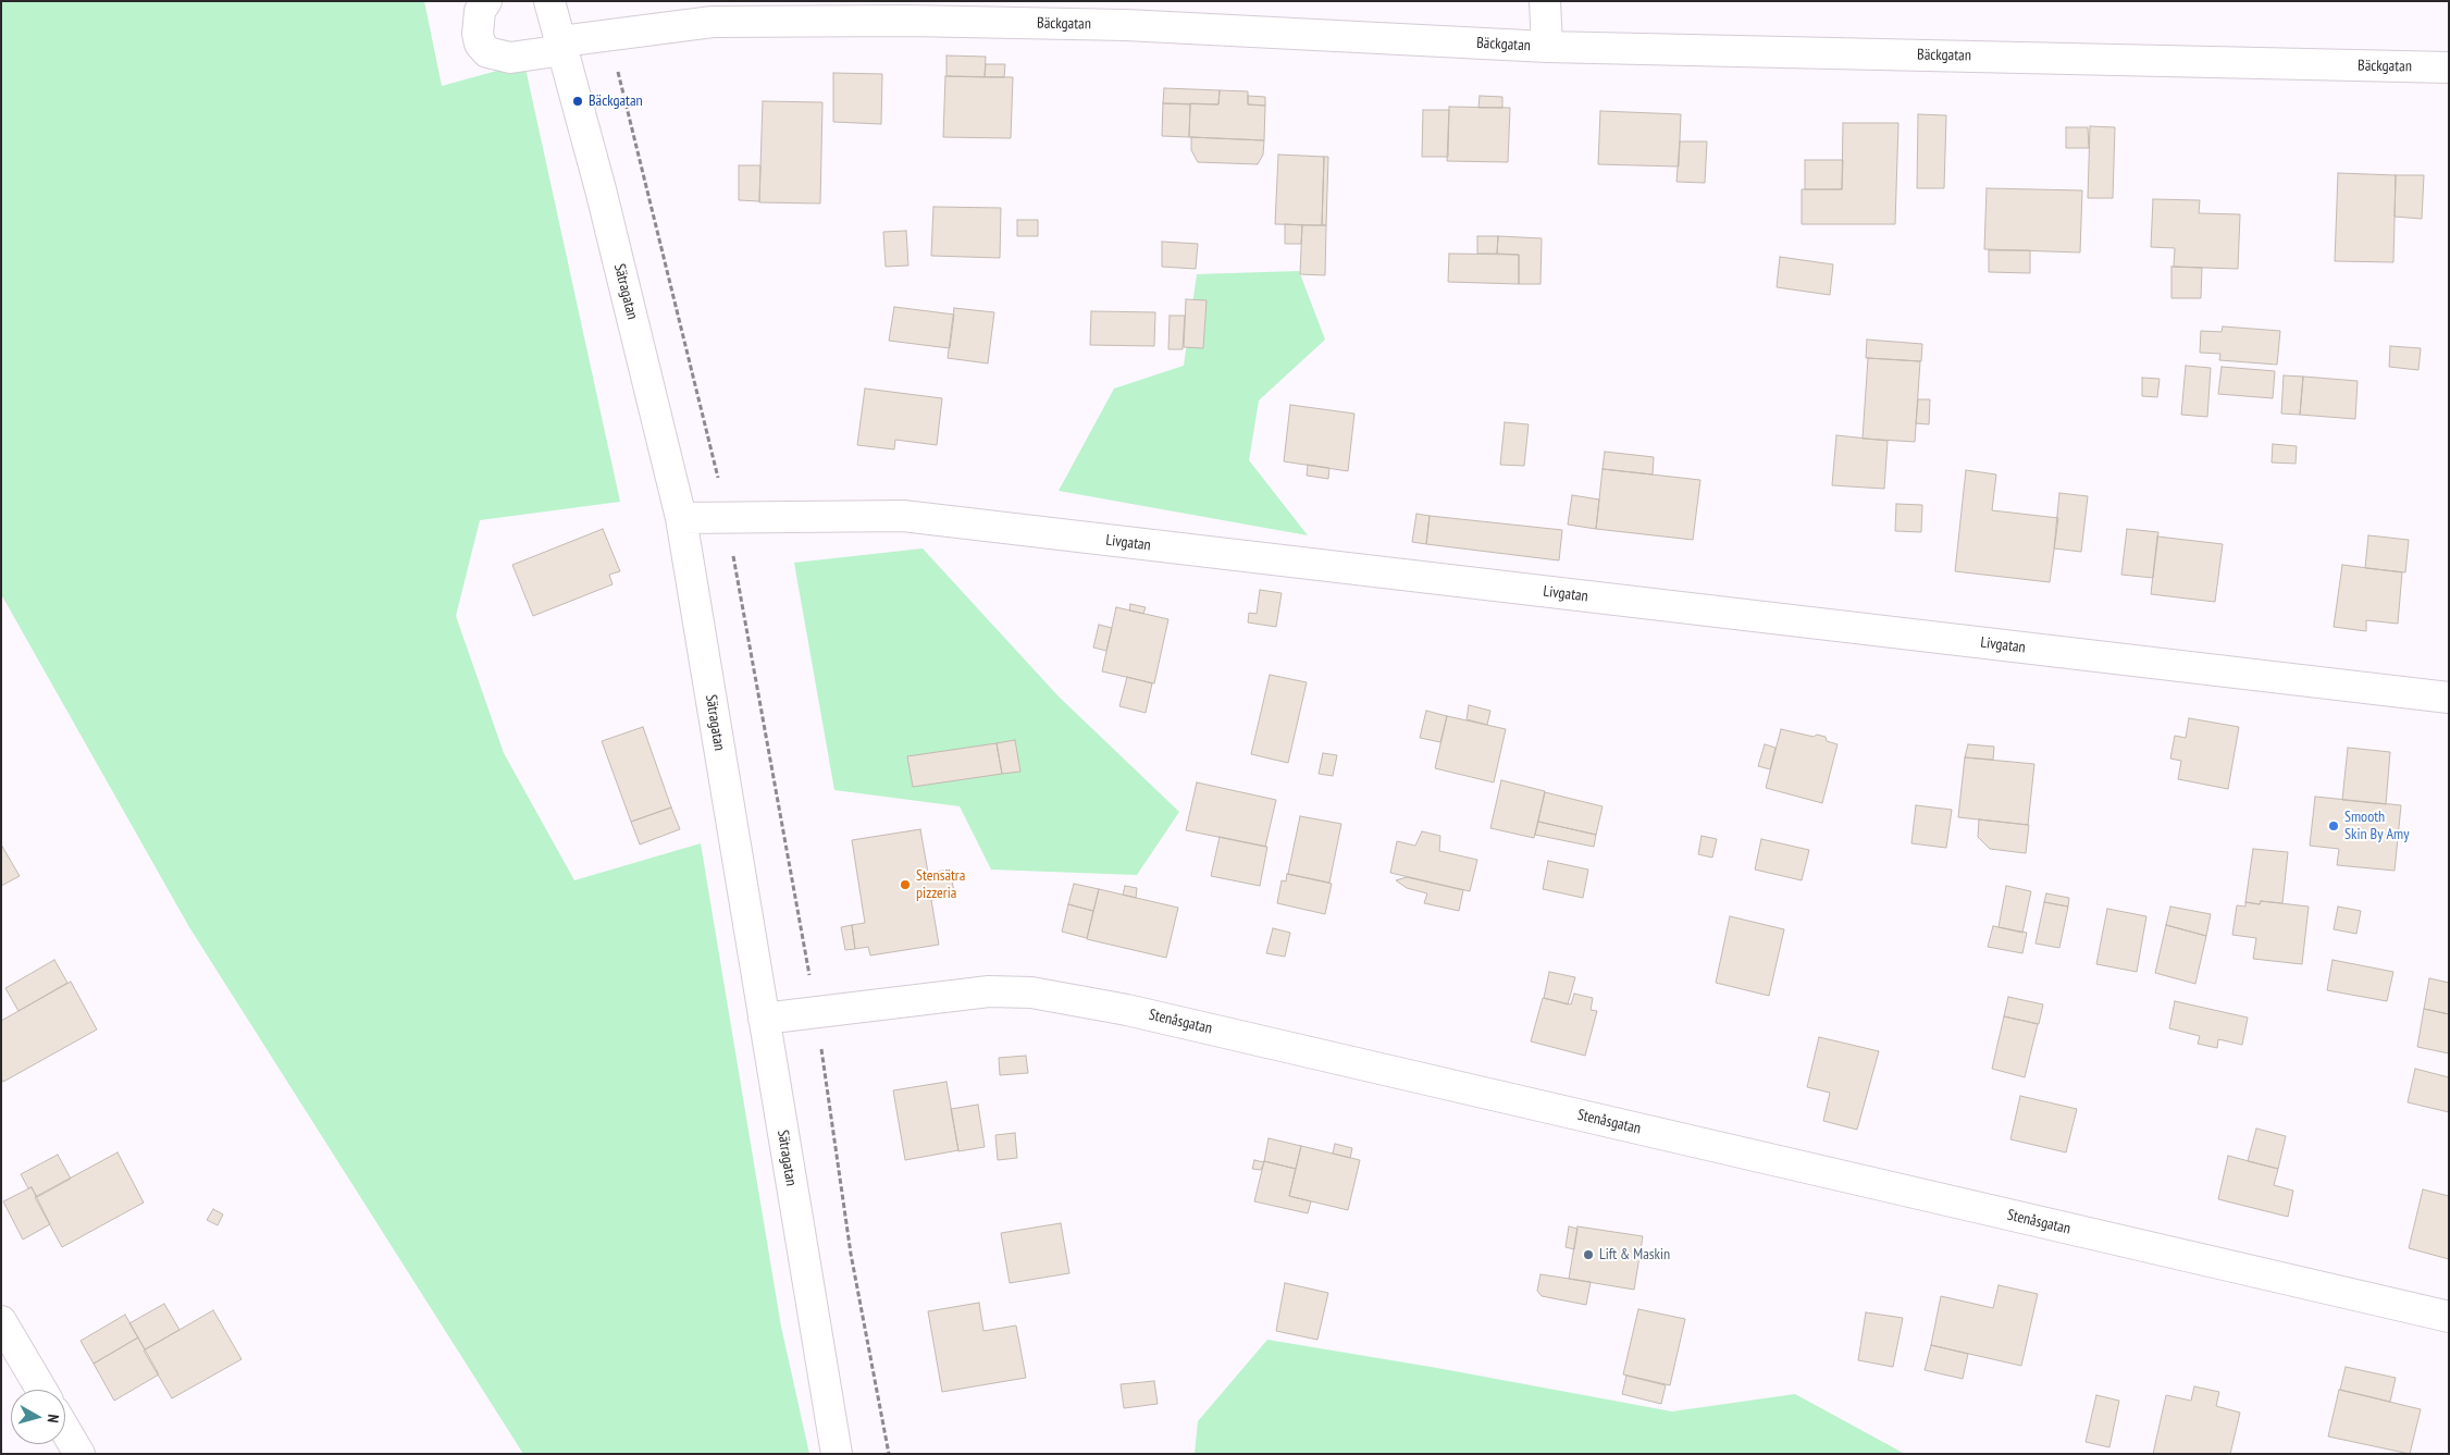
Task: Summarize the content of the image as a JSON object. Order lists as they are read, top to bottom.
{
  "streets": {
    "street": [
      "Bäckgatan",
      "Sätragatan",
      "Livgatan",
      "Stenåsgatan"
    ]
  },
  "crossings": [
    ["Bäckgatan", "Sätragatan"],
    ["Sätragatan", "Livgatan"],
    ["Sätragatan", "Stenåsgatan"]
  ],
  "places": [
    "Bäckgatan",
    "Smooth Skin By Amy",
    "Stensätra pizzeria",
    "Lift & Maskin"
  ],
  "north": "right"
}
